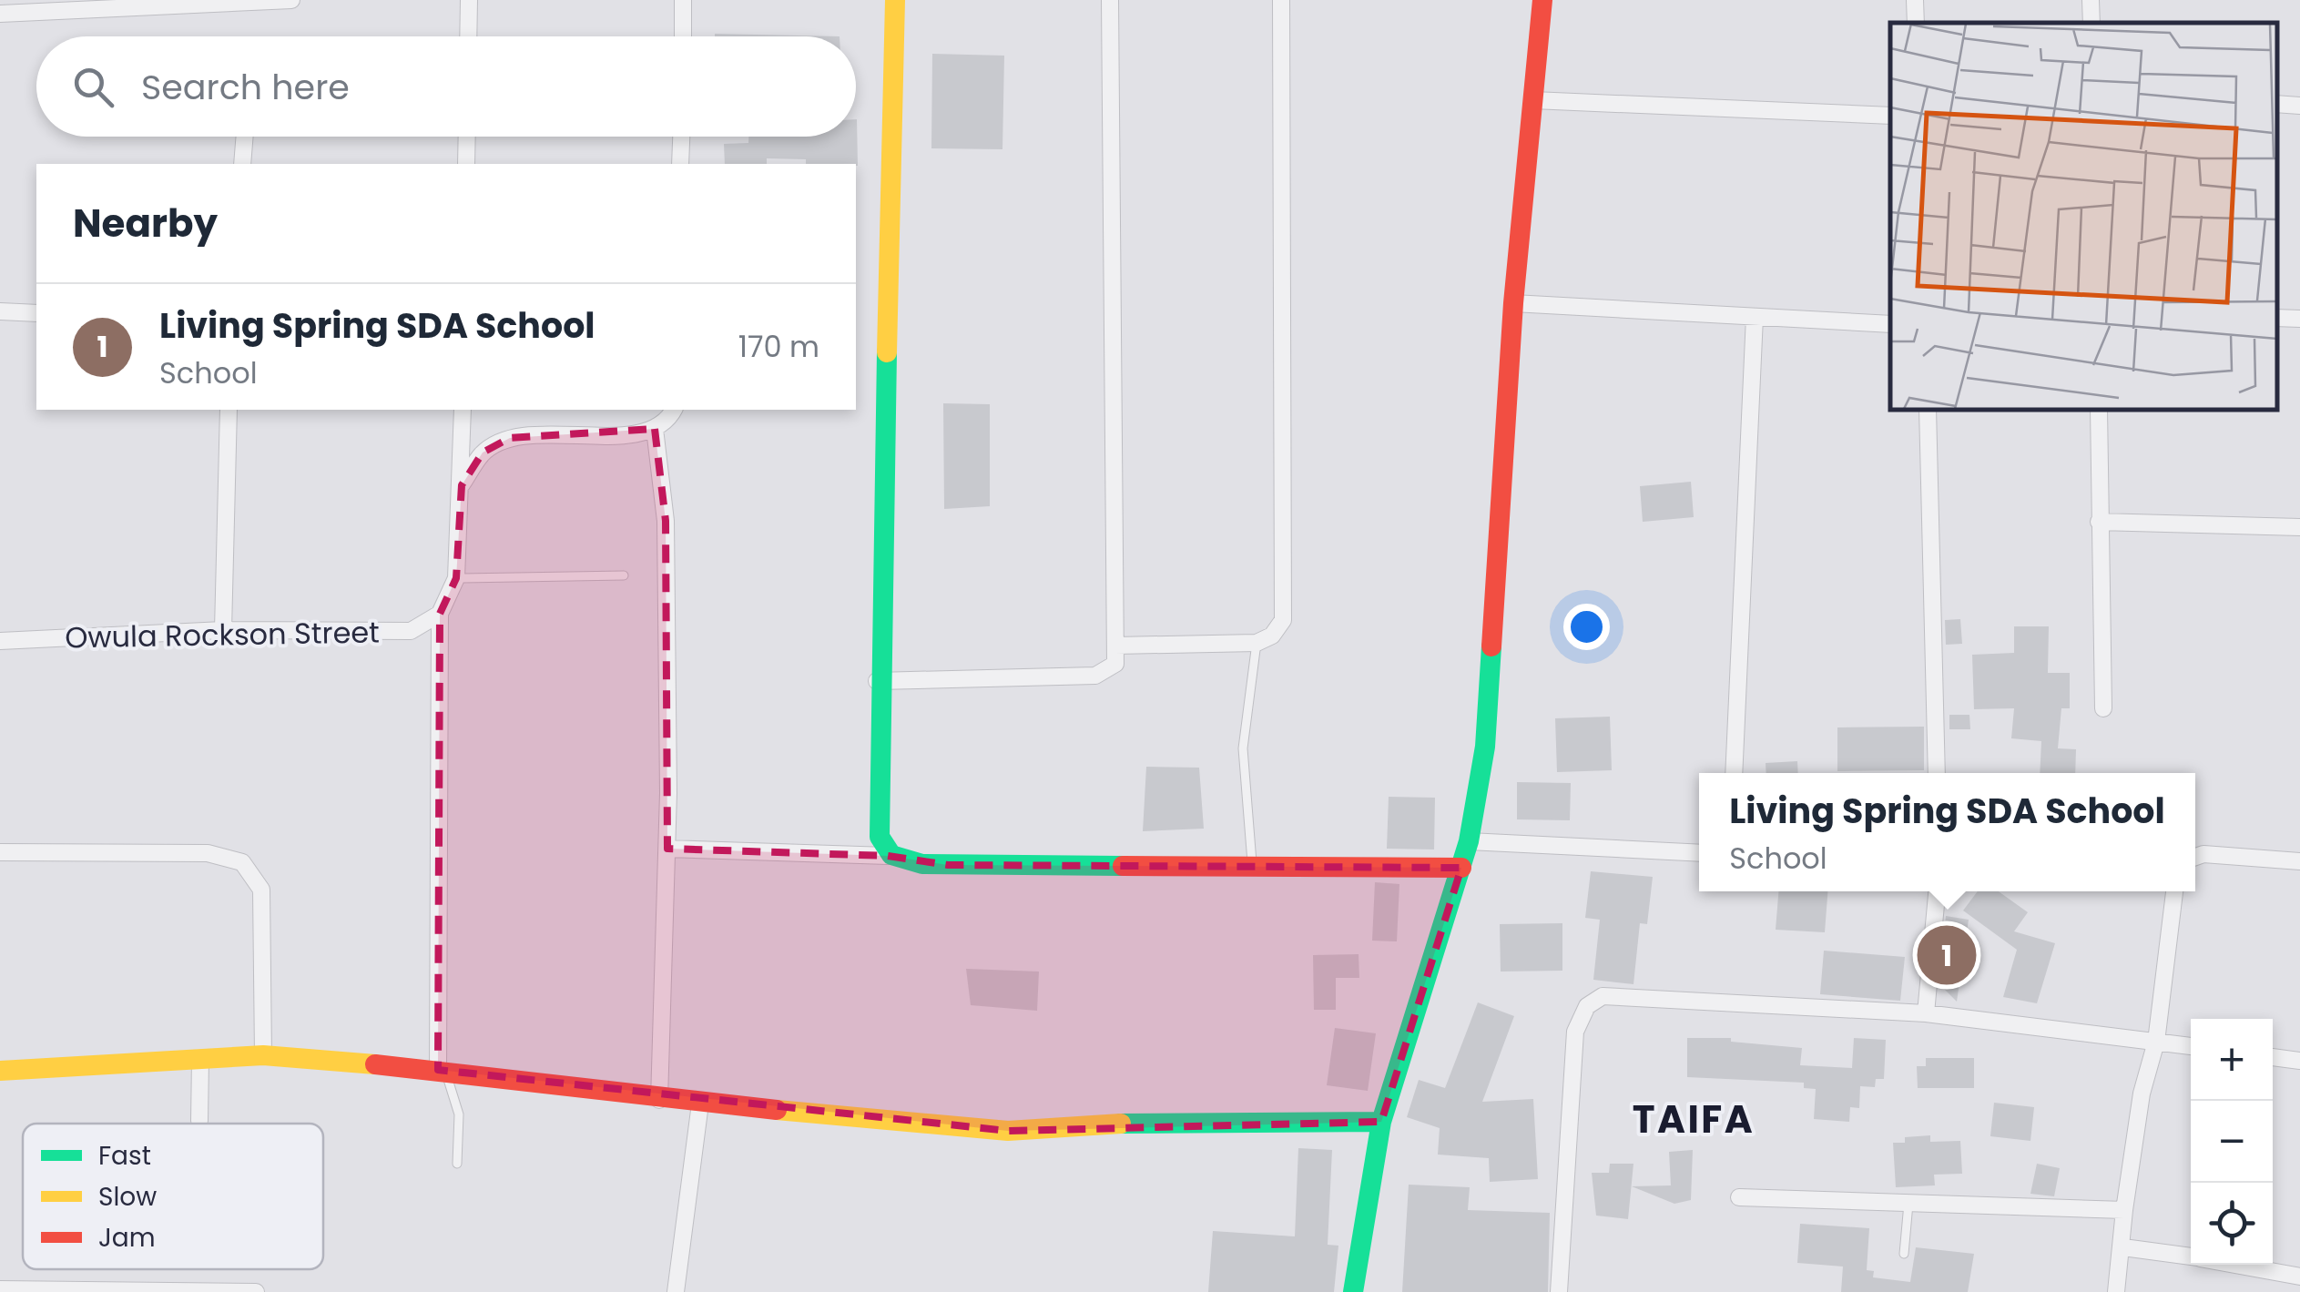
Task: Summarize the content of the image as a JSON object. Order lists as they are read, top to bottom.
{
  "streets": {
    "street": ["Owula Rockson Street"]
  },
  "districts": ["TAIFA"],
  "legend": ["Fast", "Slow", "Jam"],
  "page": {
    "search": "Search here",
    "heading": "Nearby",
    "list": [
      {
        "mark": "1",
        "name": "Living Spring SDA School",
        "note": "School",
        "value": "170 m"
      }
    ],
    "popup": ["Living Spring SDA School", "School"],
    "pins": "1",
    "map_buttons": ["+", "−"]
  }
}
